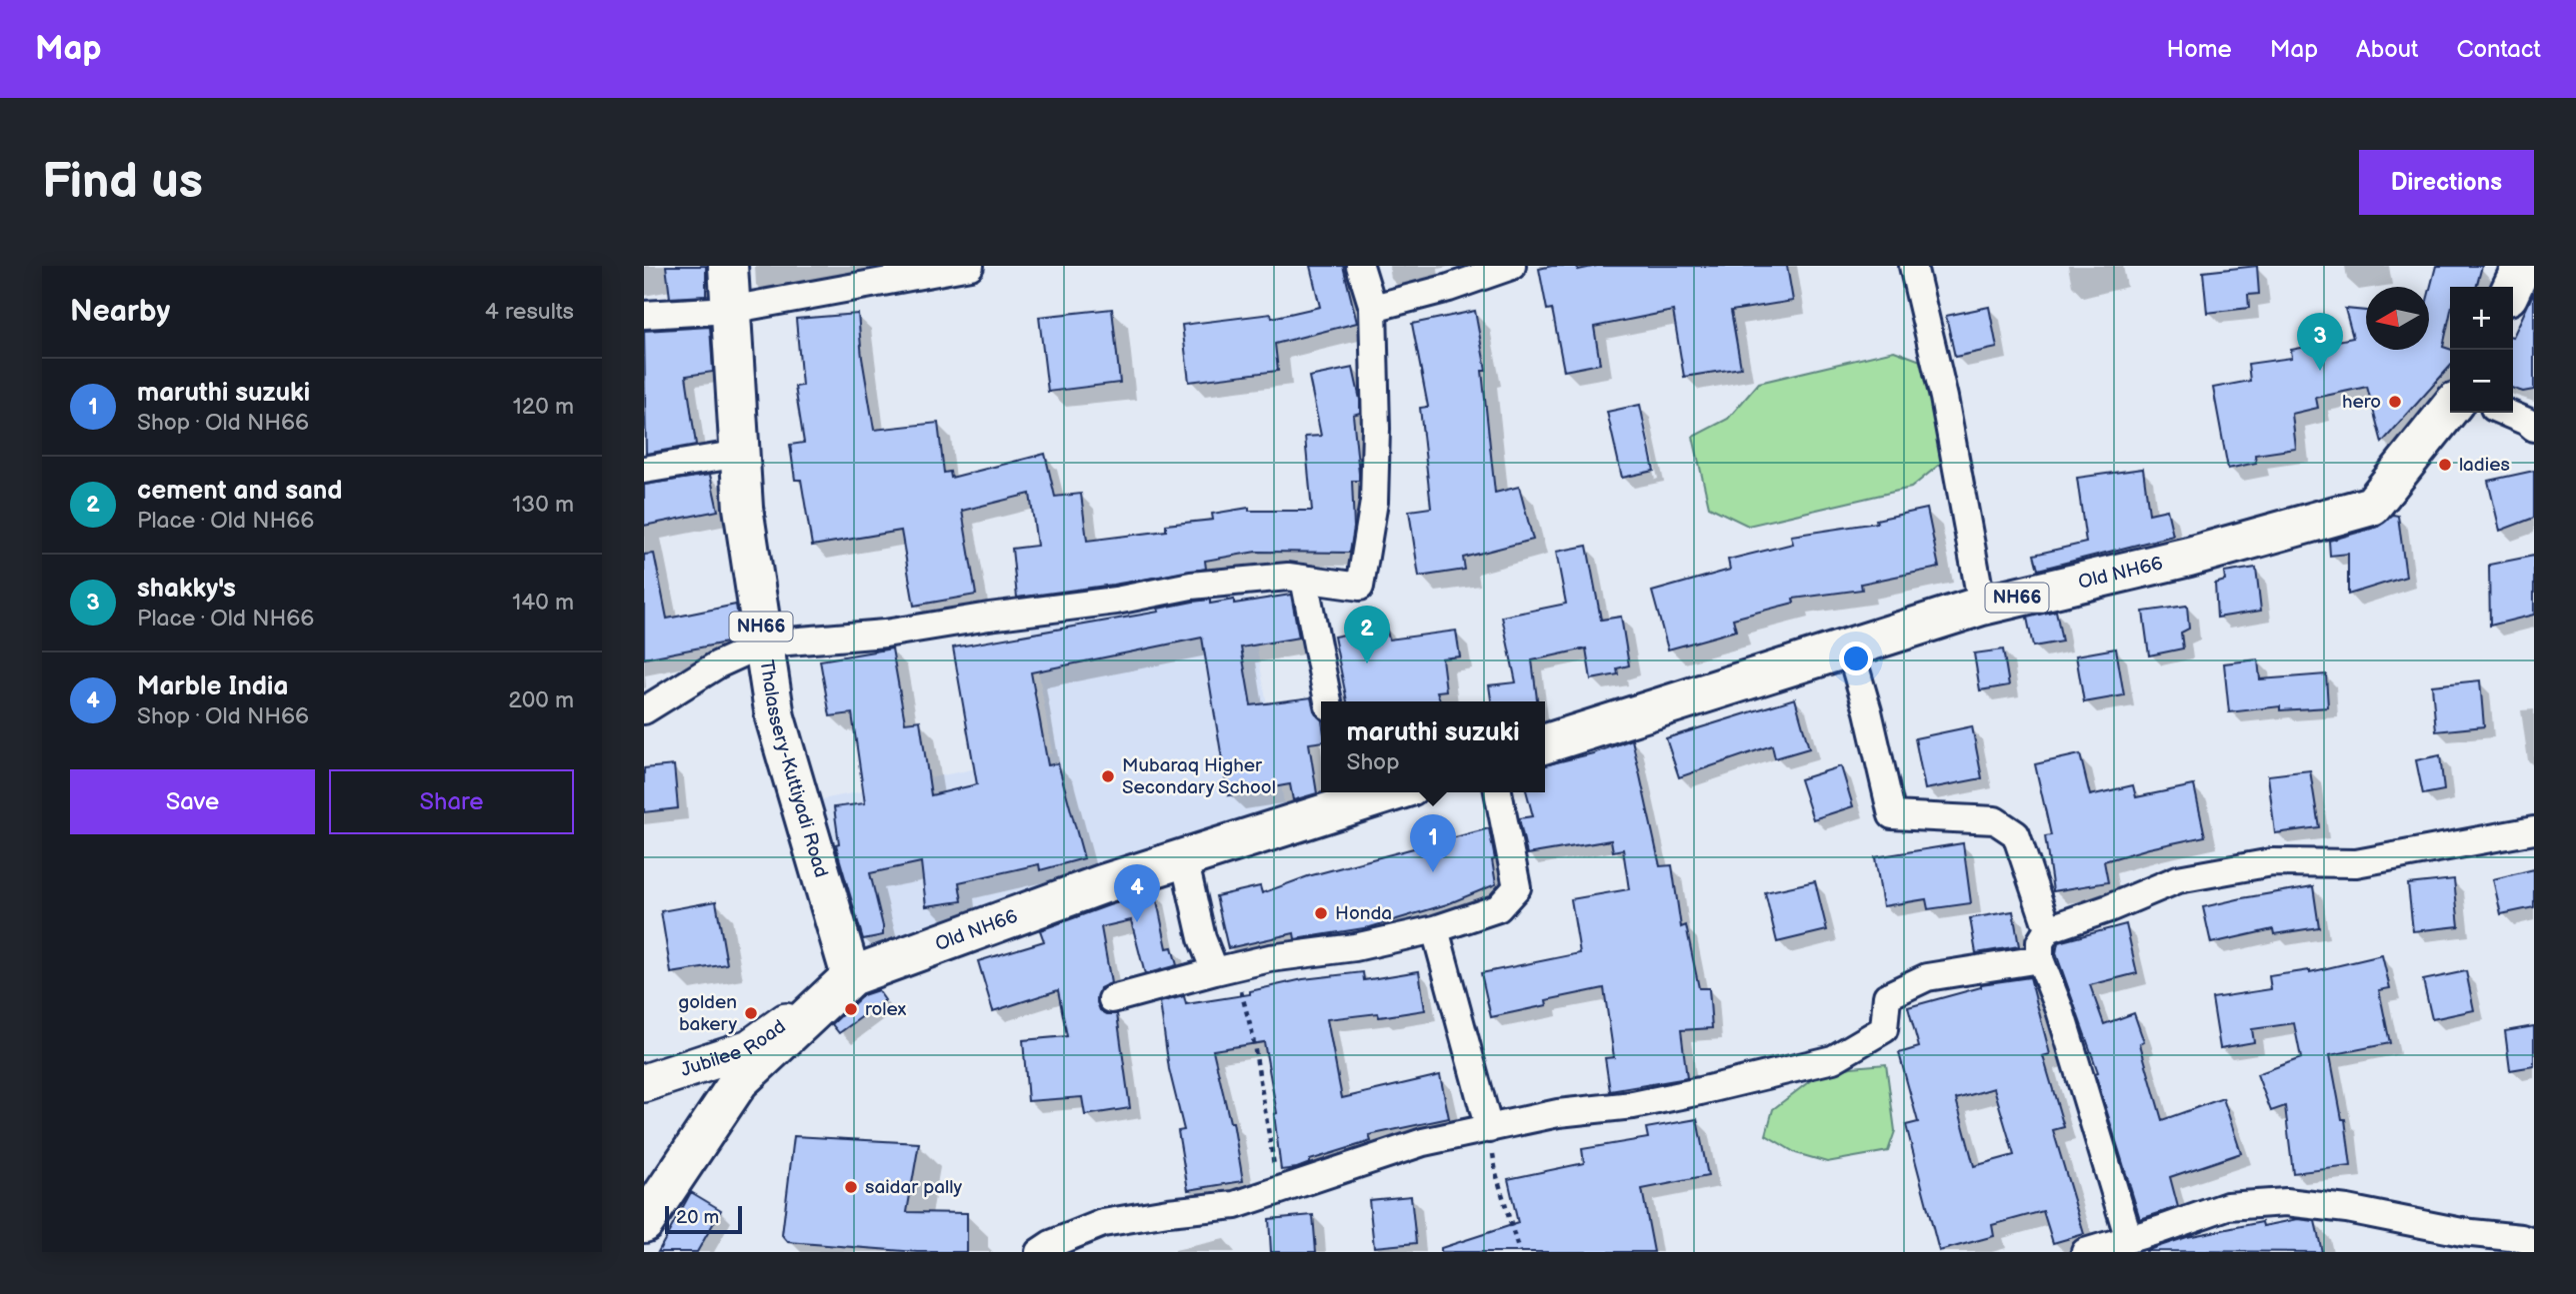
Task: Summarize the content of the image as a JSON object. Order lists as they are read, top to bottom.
{
  "streets": {
    "main road": ["Old NH66", "NH66", "Thalassery-Kuttiyadi Road"],
    "street": ["Jubilee Road"]
  },
  "crossings": [
    ["Old NH66", "Thalassery-Kuttiyadi Road"],
    ["Old NH66", "Jubilee Road"],
    ["Thalassery-Kuttiyadi Road", "Jubilee Road"]
  ],
  "places": [
    "hero",
    "ladies",
    "Mubaraq Higher Secondary School",
    "Honda",
    "rolex",
    "golden bakery",
    "saidar pally"
  ],
  "scale_bar": "20 m",
  "north": "left",
  "page": {
    "header": "Map",
    "nav": [
      "Home",
      "Map",
      "About",
      "Contact"
    ],
    "buttons": [
      "Directions",
      ["Save", "Share"]
    ],
    "title": "Find us",
    "heading": ["Nearby", "4 results"],
    "map_buttons": ["+", "−"],
    "pins": [
      "3",
      "2",
      "1",
      "4"
    ],
    "list": [
      {
        "mark": "1",
        "name": "maruthi suzuki",
        "note": "Shop · Old NH66",
        "value": "120 m"
      },
      {
        "mark": "2",
        "name": "cement and sand",
        "note": "Place · Old NH66",
        "value": "130 m"
      },
      {
        "mark": "3",
        "name": "shakky's",
        "note": "Place · Old NH66",
        "value": "140 m"
      },
      {
        "mark": "4",
        "name": "Marble India",
        "note": "Shop · Old NH66",
        "value": "200 m"
      }
    ],
    "popup": ["maruthi suzuki", "Shop"],
    "scale": "20 m"
  }
}
